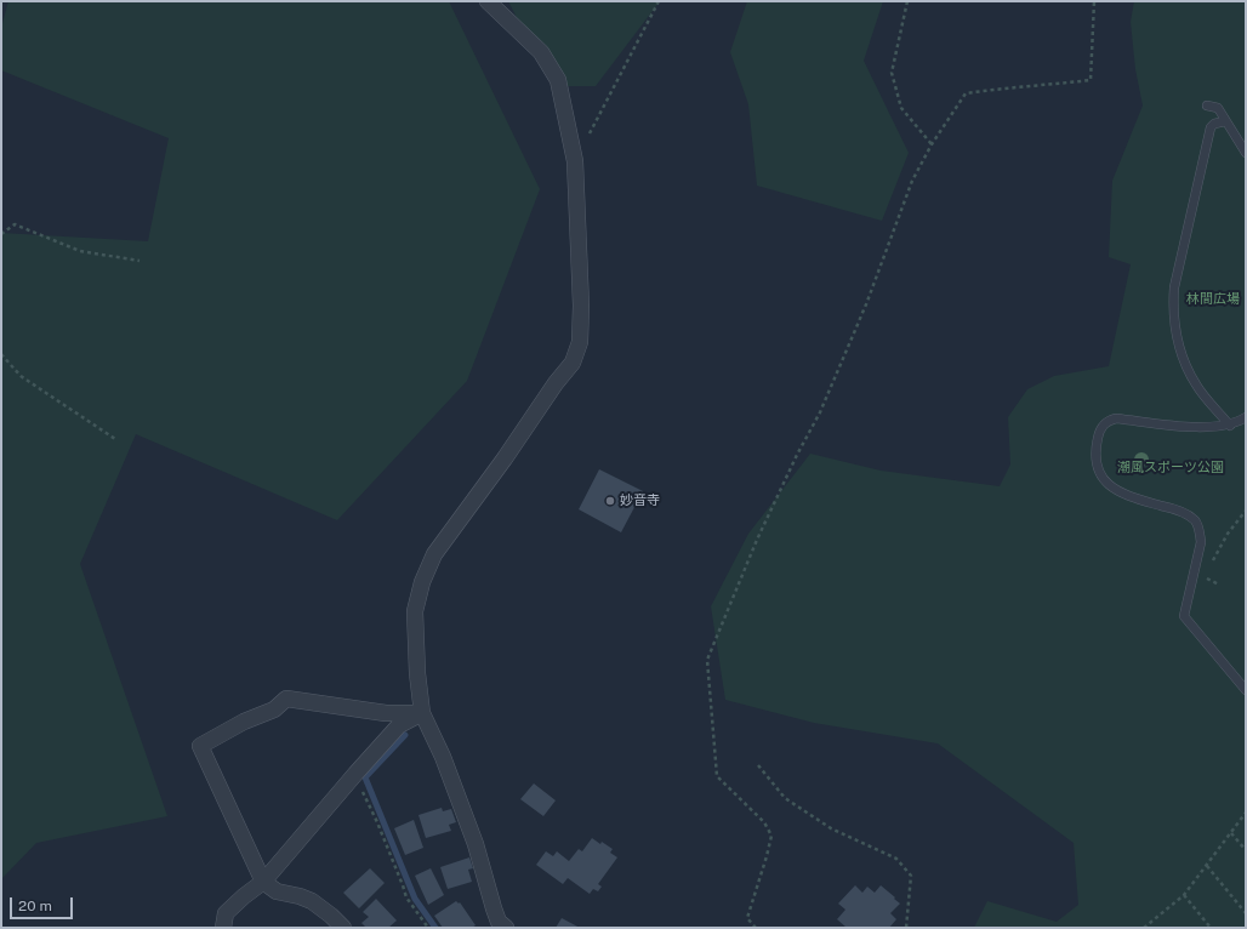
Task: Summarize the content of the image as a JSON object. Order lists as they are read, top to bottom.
{
  "parks": ["林間広場", "潮風スポーツ公園"],
  "places": ["妙音寺"],
  "scale_bar": "20 m"
}
